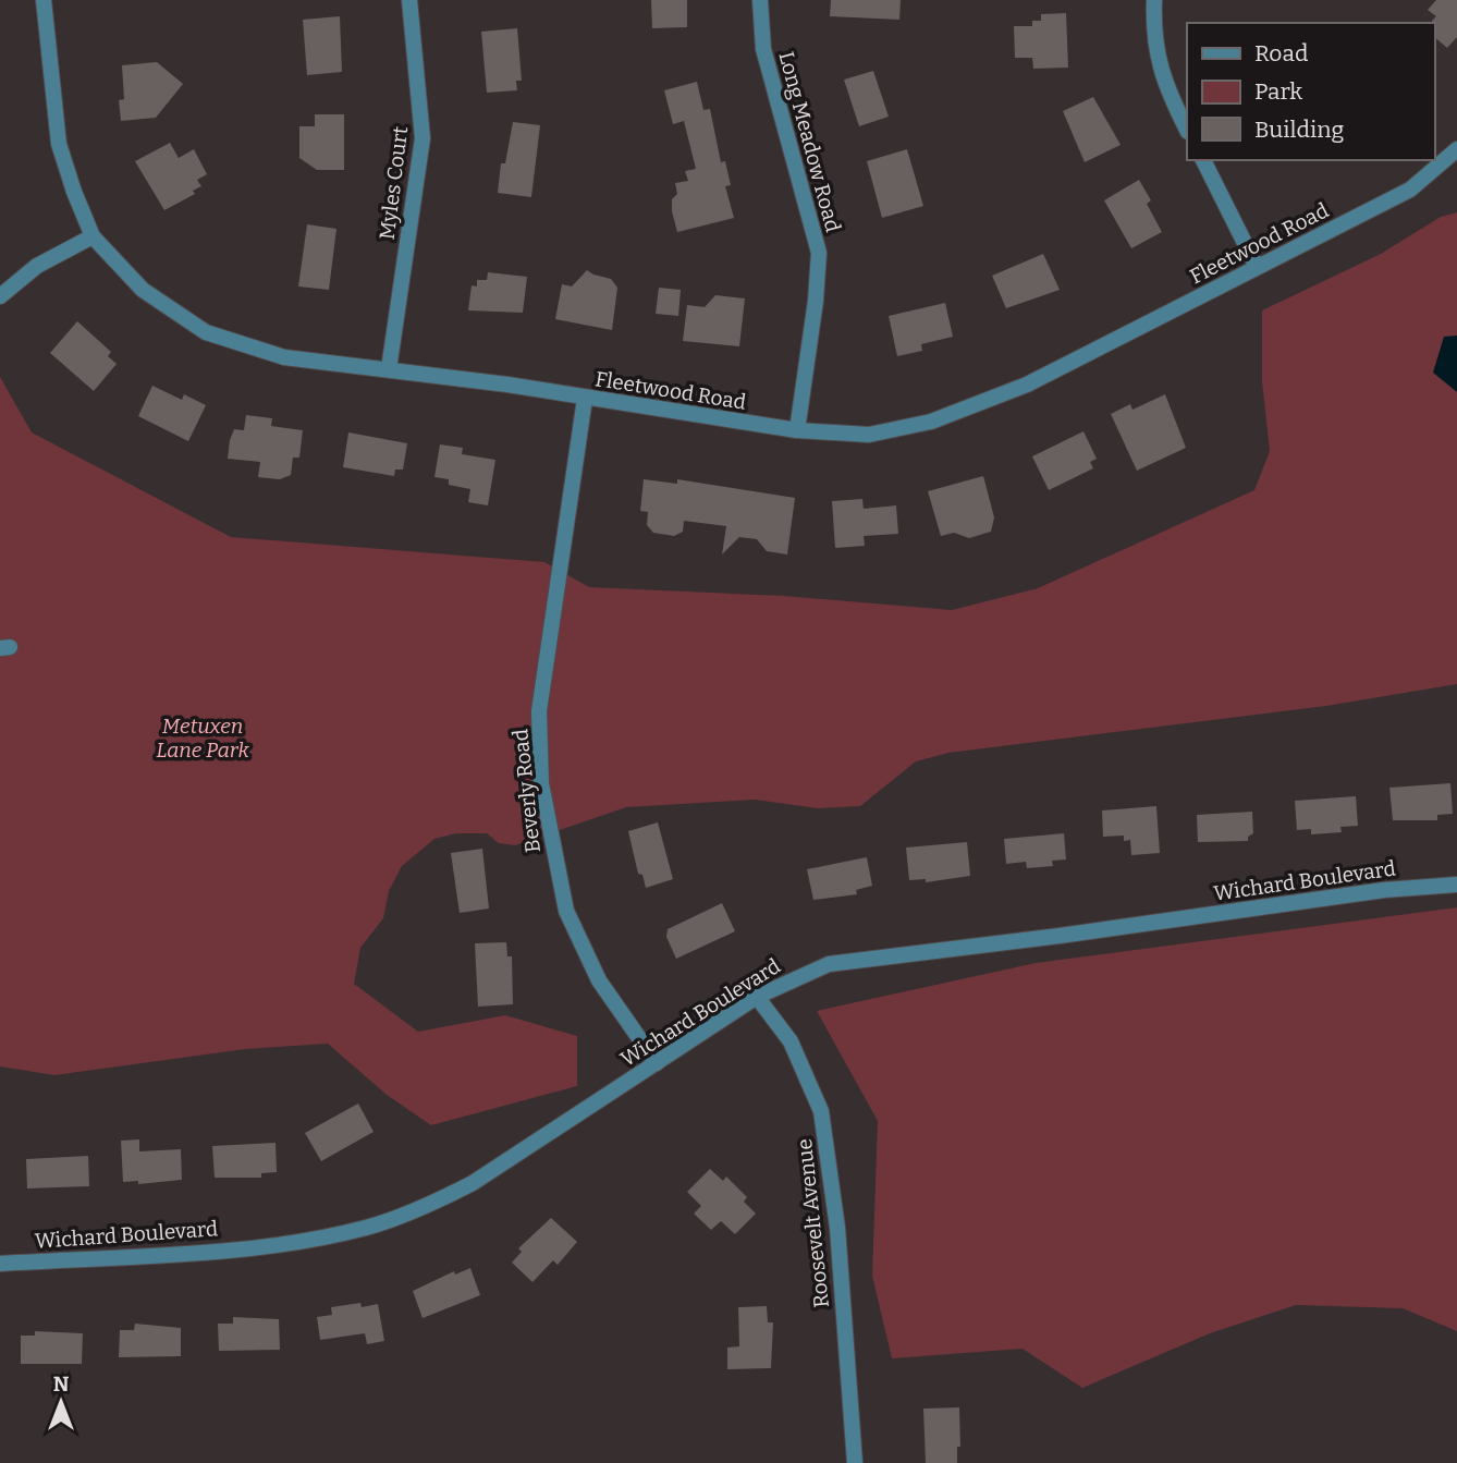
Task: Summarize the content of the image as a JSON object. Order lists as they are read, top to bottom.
{
  "streets": {
    "street": [
      "Long Meadow Road",
      "Myles Court",
      "Fleetwood Road",
      "Beverly Road",
      "Wichard Boulevard",
      "Roosevelt Avenue"
    ]
  },
  "crossings": [
    ["Long Meadow Road", "Fleetwood Road"],
    ["Myles Court", "Fleetwood Road"],
    ["Fleetwood Road", "Beverly Road"],
    ["Beverly Road", "Wichard Boulevard"],
    ["Wichard Boulevard", "Roosevelt Avenue"]
  ],
  "parks": ["Metuxen Lane Park"],
  "legend": ["Road", "Park", "Building"],
  "north": "top"
}
